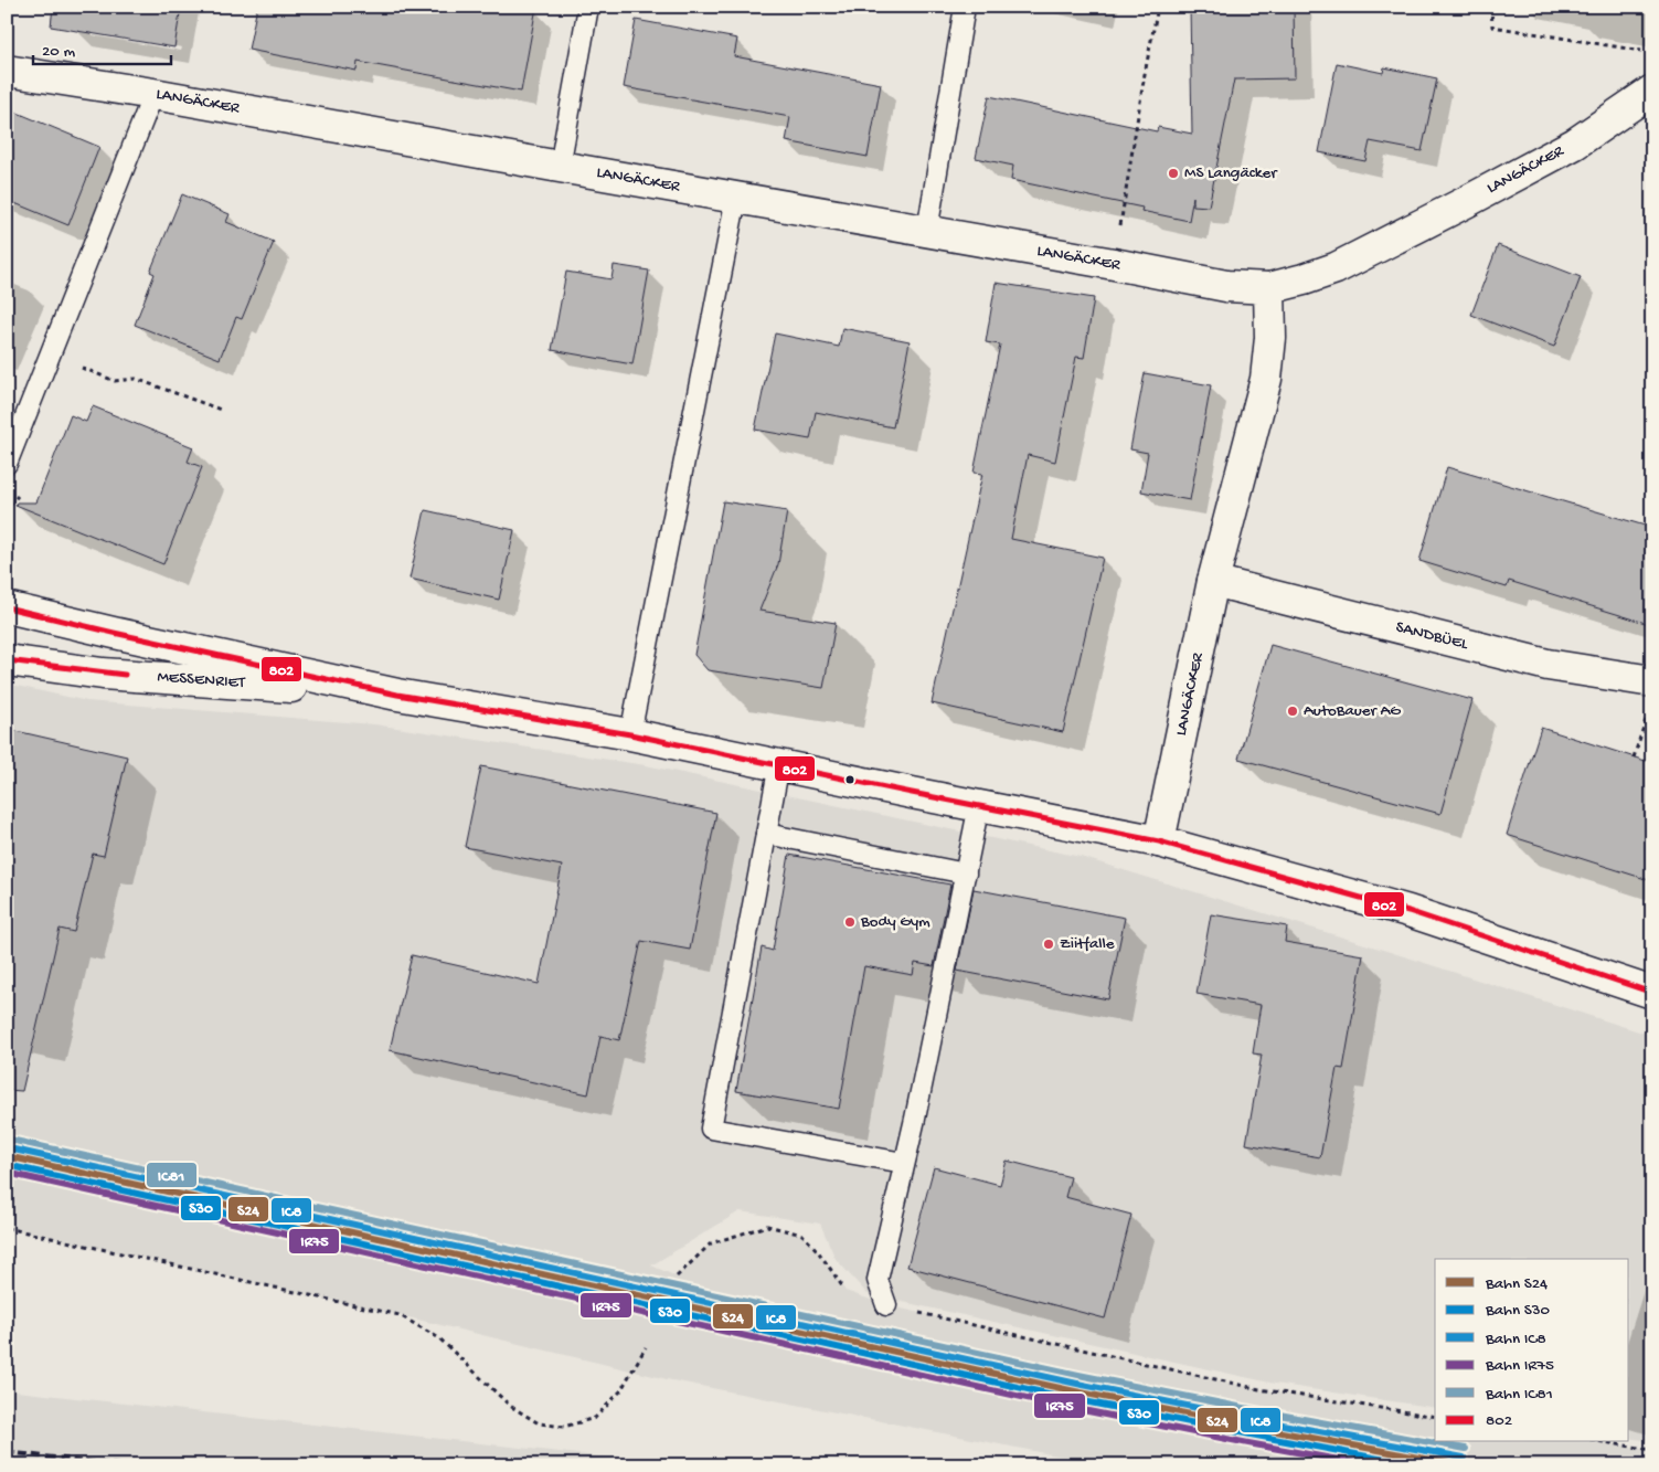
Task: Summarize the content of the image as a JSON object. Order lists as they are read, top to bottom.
{
  "streets": {
    "street": ["LANGÄCKER", "SANDBÜEL", "MESSENRIET"]
  },
  "crossings": [
    ["LANGÄCKER", "SANDBÜEL"],
    ["LANGÄCKER", "MESSENRIET"]
  ],
  "places": [
    "MS Langäcker",
    "AutoBauer AG",
    "Body Gym",
    "Ziitfalle"
  ],
  "lines": [
    "transit line 802",
    "rail line IC81",
    "rail line IC8",
    "rail line S24",
    "rail line S30",
    "rail line IR75"
  ],
  "legend": [
    "Bahn S24",
    "Bahn S30",
    "Bahn IC8",
    "Bahn IR75",
    "Bahn IC81",
    "802"
  ],
  "scale_bar": "20 m"
}
